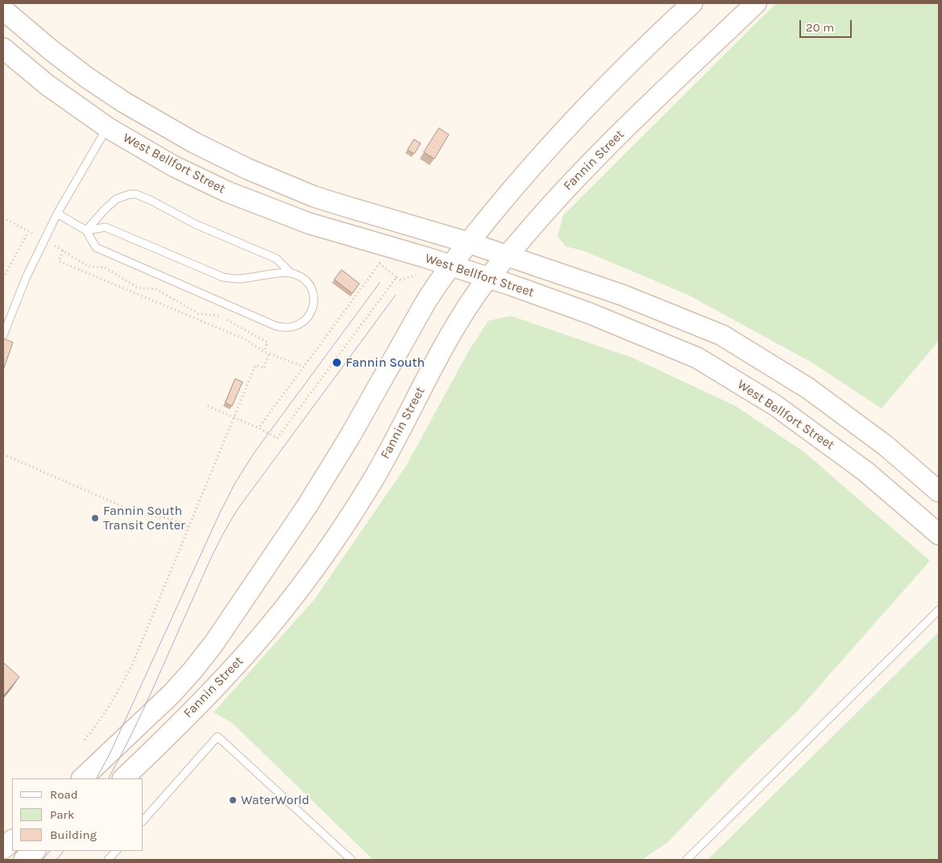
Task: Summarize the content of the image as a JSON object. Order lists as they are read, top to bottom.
{
  "streets": {
    "main road": ["Fannin Street", "West Bellfort Street"]
  },
  "crossings": [
    ["Fannin Street", "West Bellfort Street"]
  ],
  "places": ["Fannin South", "Fannin South Transit Center", "WaterWorld"],
  "legend": ["Road", "Park", "Building"],
  "scale_bar": "20 m"
}
